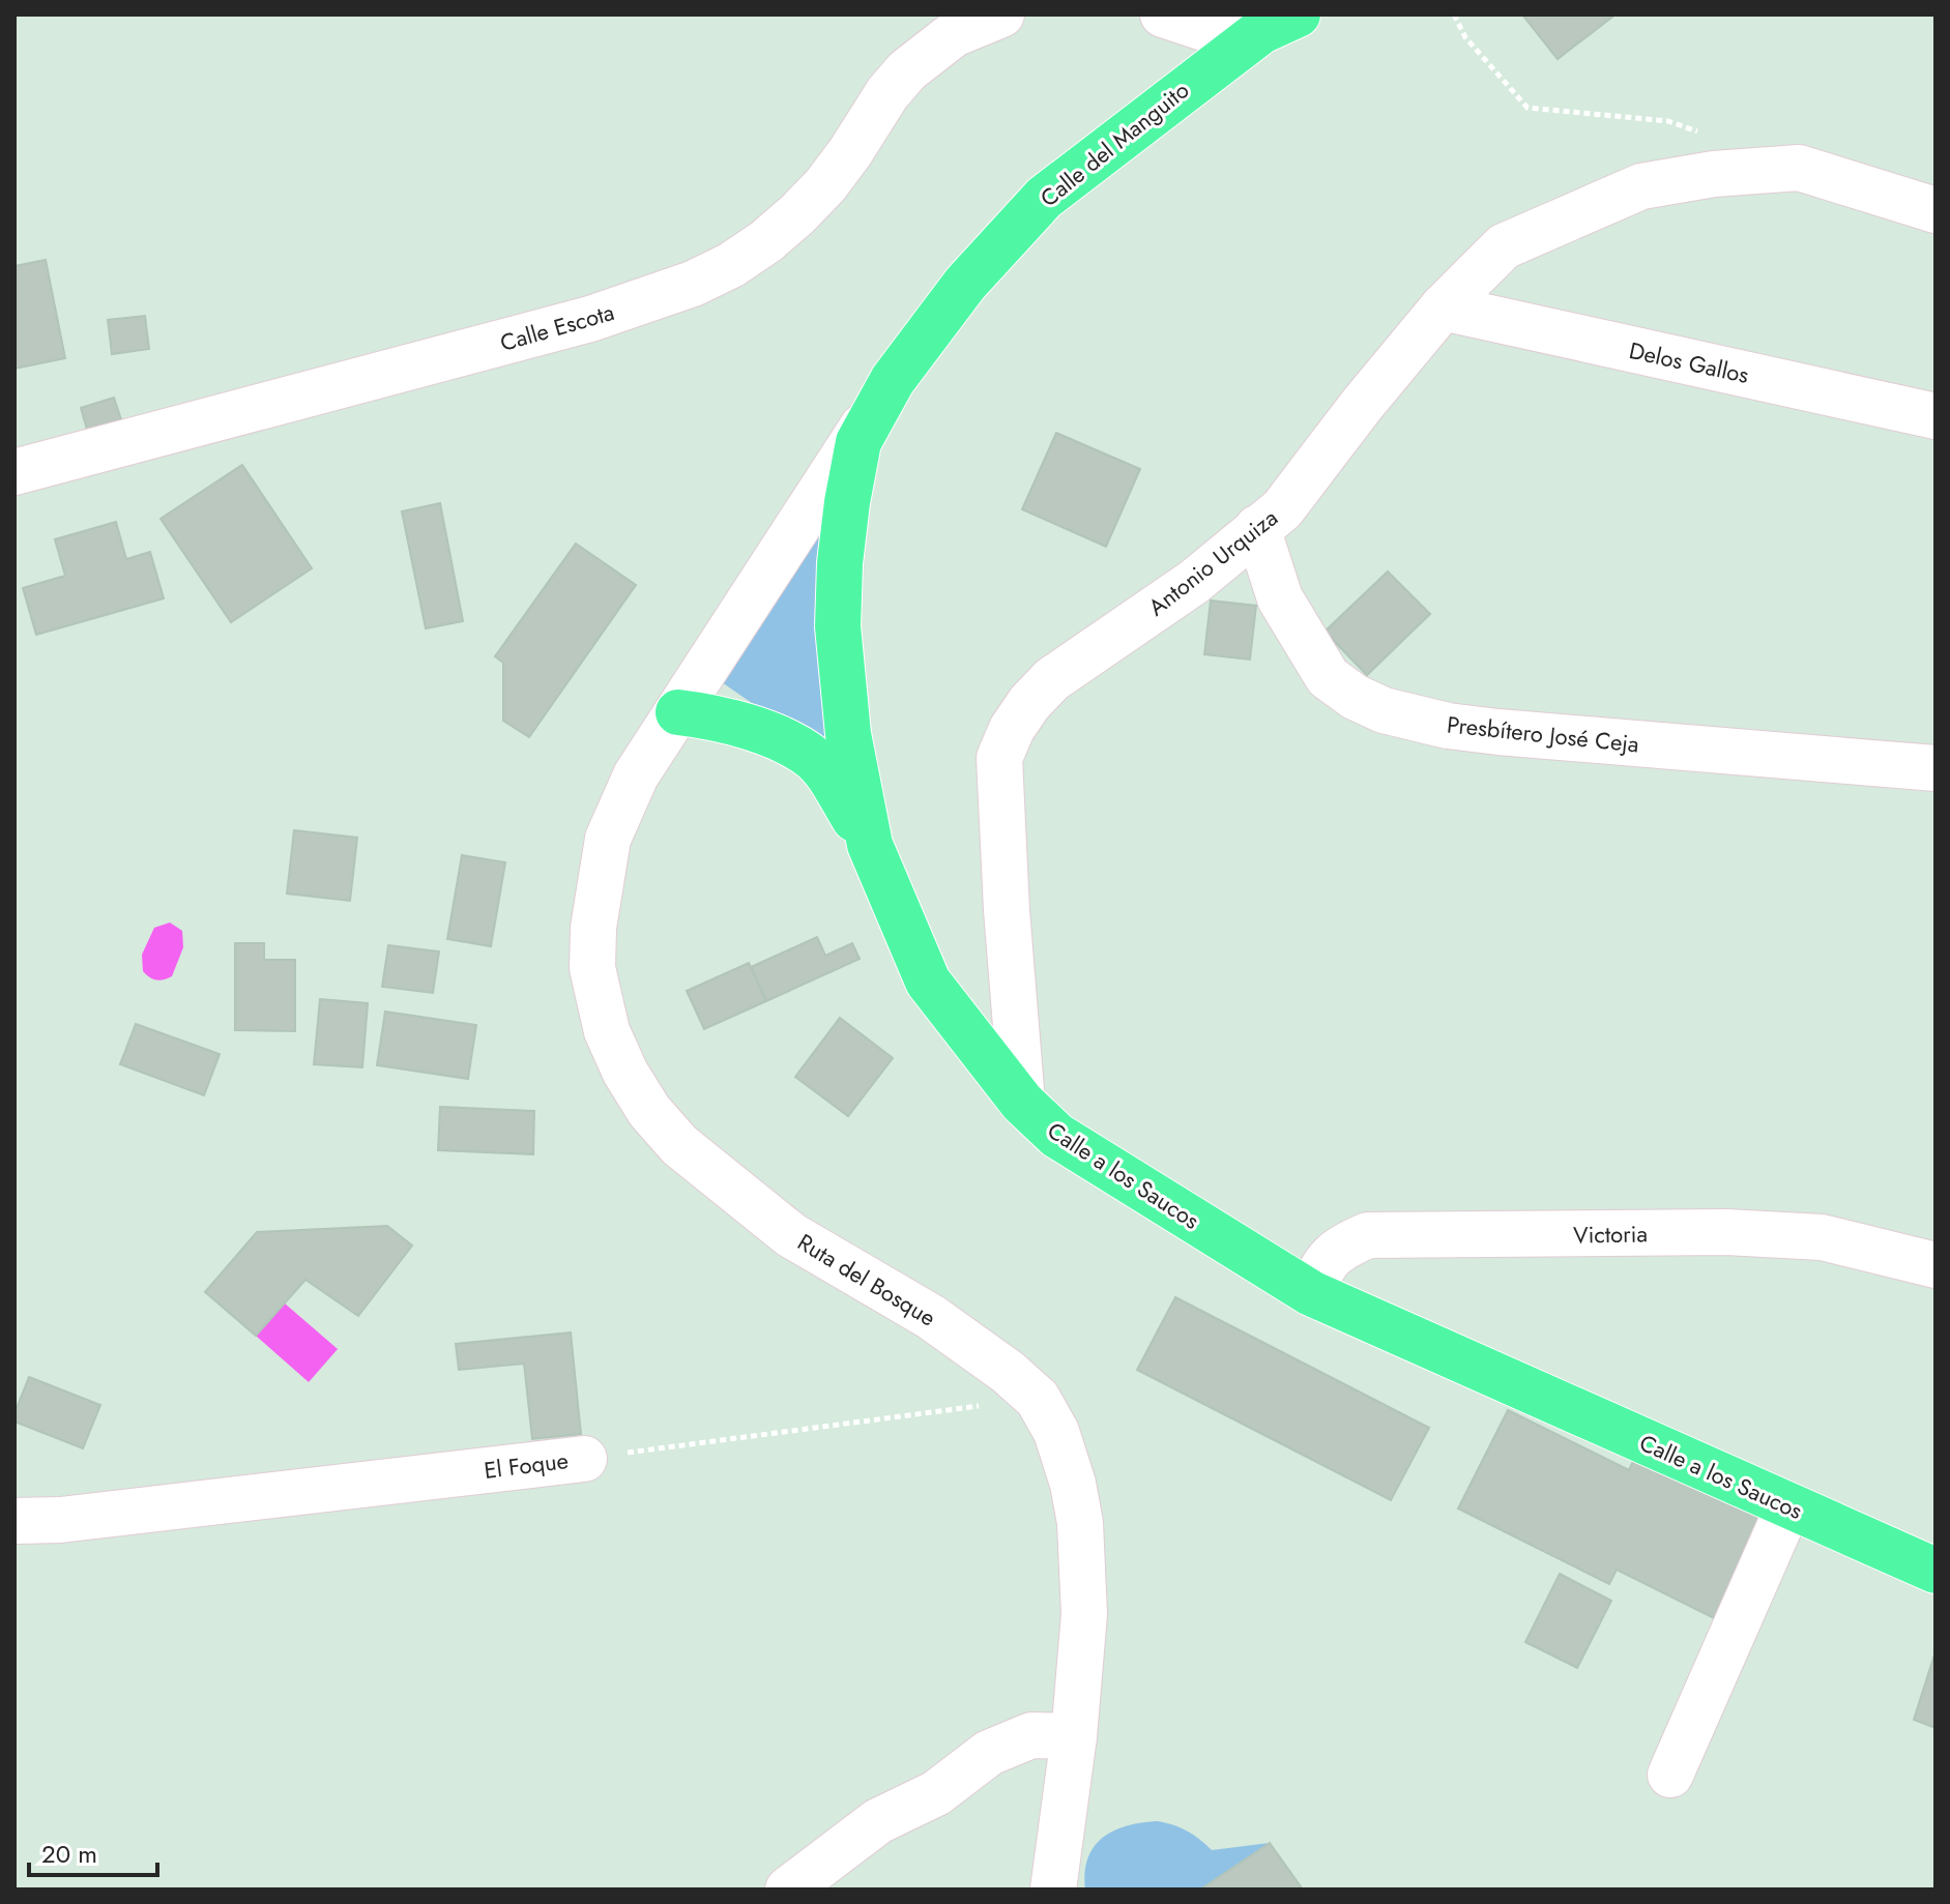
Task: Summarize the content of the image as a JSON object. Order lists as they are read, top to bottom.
{
  "streets": {
    "main road": ["Calle del Manguito", "Calle a los Saucos"],
    "street": [
      "Calle Escota",
      "Delos Gallos",
      "Antonio Urquiza",
      "Presbítero José Ceja",
      "Victoria",
      "Ruta del Bosque",
      "El Foque"
    ]
  },
  "crossings": [
    ["Calle del Manguito", "Calle a los Saucos"],
    ["Calle del Manguito", "Ruta del Bosque"],
    ["Delos Gallos", "Antonio Urquiza"],
    ["Antonio Urquiza", "Presbítero José Ceja"],
    ["Antonio Urquiza", "Calle a los Saucos"],
    ["Calle a los Saucos", "Victoria"],
    ["Calle a los Saucos", "Ruta del Bosque"],
    ["Ruta del Bosque", "El Foque"]
  ],
  "scale_bar": "20 m"
}
